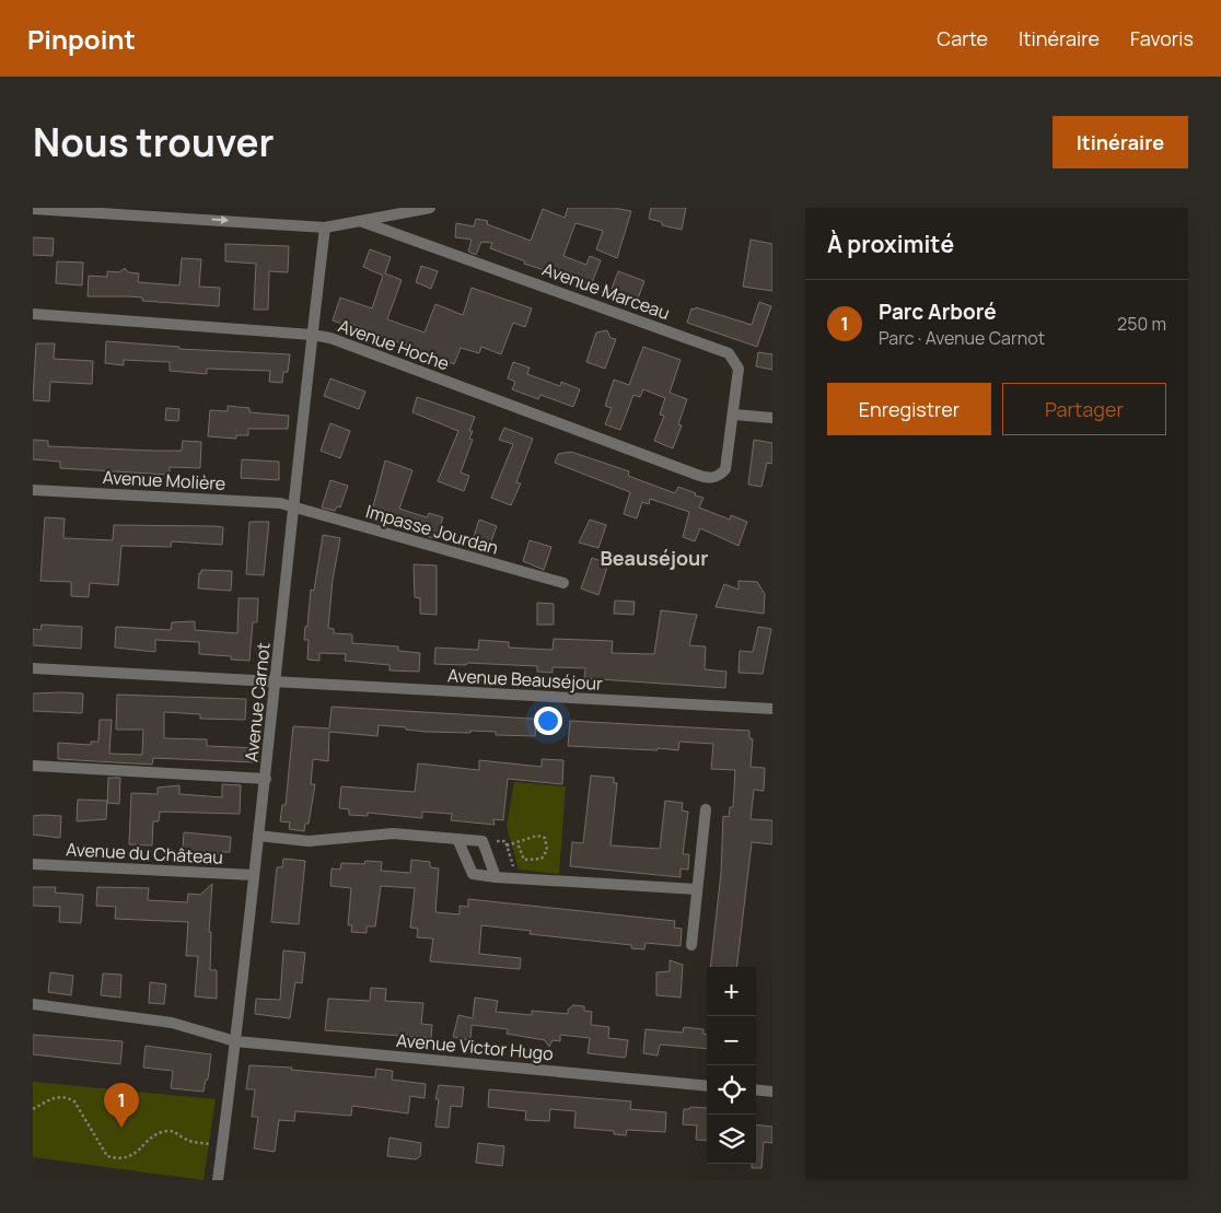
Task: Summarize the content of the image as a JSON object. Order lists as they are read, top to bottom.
{
  "streets": {
    "street": [
      "Avenue Marceau",
      "Avenue Hoche",
      "Avenue Molière",
      "Impasse Jourdan",
      "Avenue Beauséjour",
      "Avenue Carnot",
      "Avenue du Château",
      "Avenue Victor Hugo"
    ]
  },
  "crossings": [
    ["Avenue Marceau", "Avenue Hoche"],
    ["Avenue Hoche", "Avenue Carnot"],
    ["Avenue Molière", "Impasse Jourdan"],
    ["Avenue Molière", "Avenue Carnot"],
    ["Impasse Jourdan", "Avenue Carnot"],
    ["Avenue Beauséjour", "Avenue Carnot"],
    ["Avenue Carnot", "Avenue du Château"],
    ["Avenue Carnot", "Avenue Victor Hugo"]
  ],
  "districts": ["Beauséjour"],
  "page": {
    "header": "Pinpoint",
    "nav": ["Carte", "Itinéraire", "Favoris"],
    "title": "Nous trouver",
    "buttons": [
      "Itinéraire",
      ["Enregistrer", "Partager"]
    ],
    "heading": "À proximité",
    "list": [
      {
        "mark": "1",
        "name": "Parc Arboré",
        "note": "Parc · Avenue Carnot",
        "value": "250 m"
      }
    ],
    "map_buttons": ["+", "−"],
    "pins": "1"
  }
}
